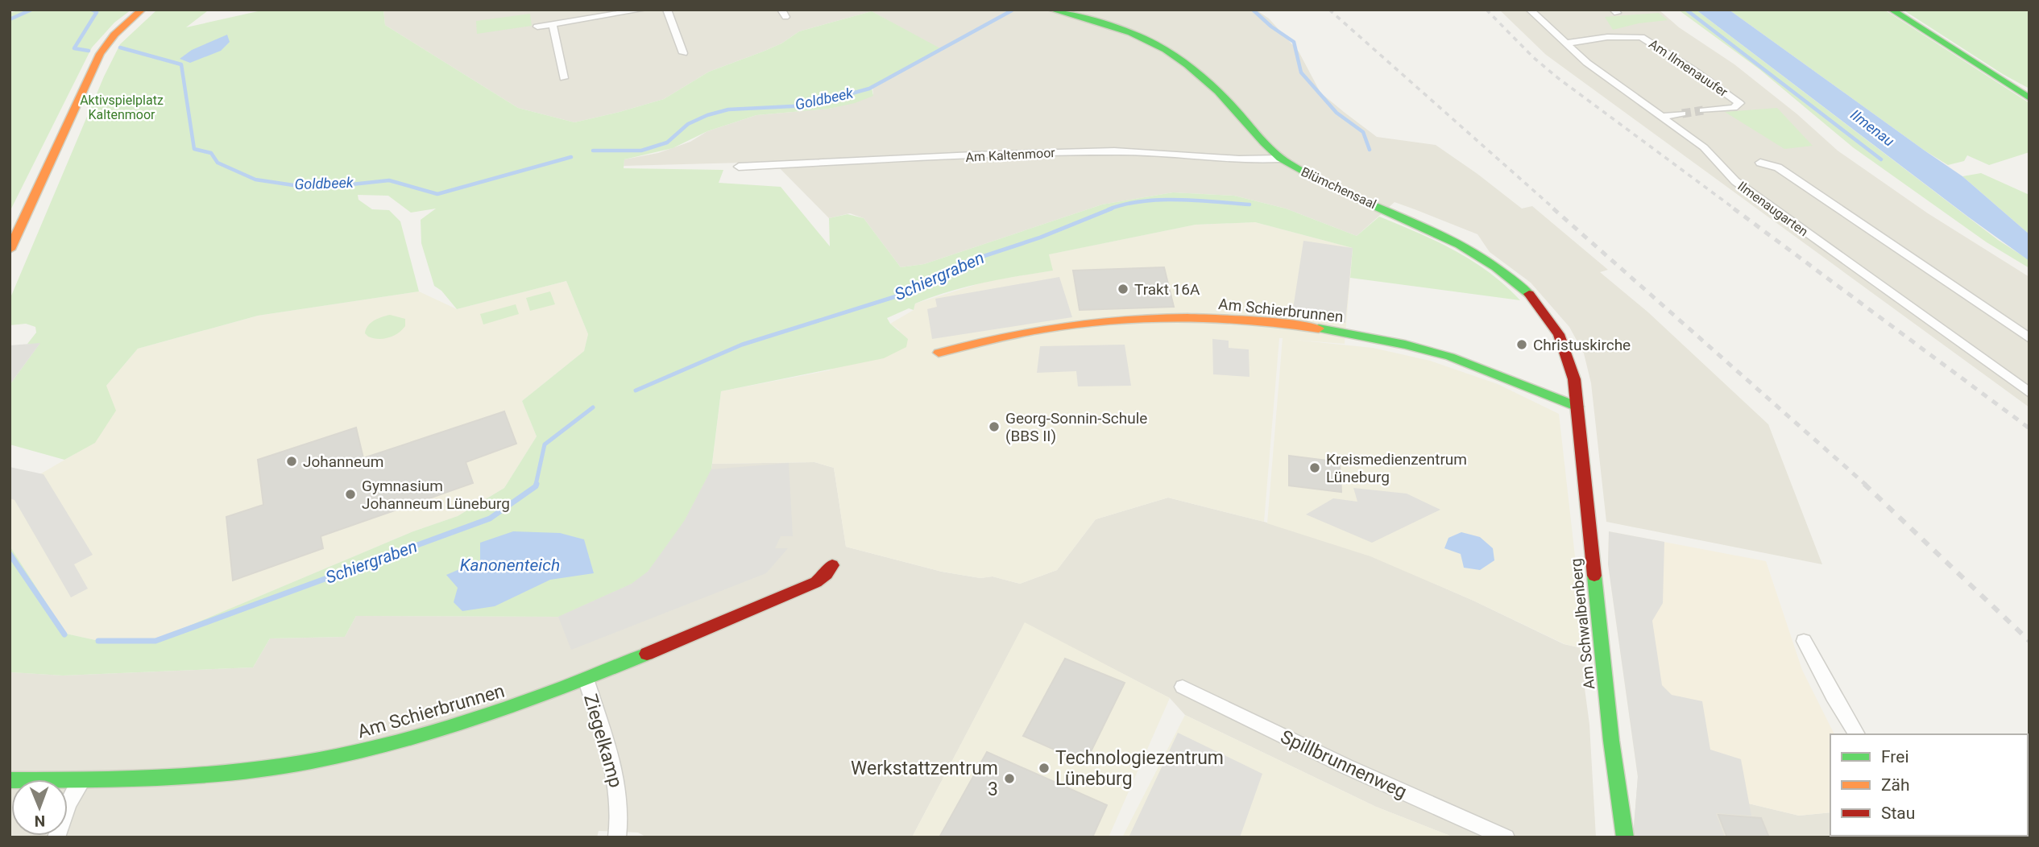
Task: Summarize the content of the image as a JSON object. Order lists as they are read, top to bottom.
{
  "streets": {
    "street": [
      "Am Ilmenauufer",
      "Am Kaltenmoor",
      "Blümchensaal",
      "Ilmenaugarten",
      "Am Schierbrunnen",
      "Am Schwalbenberg",
      "Ziegelkamp",
      "Spillbrunnenweg"
    ]
  },
  "crossings": [
    ["Am Ilmenauufer", "Ilmenaugarten"],
    ["Am Kaltenmoor", "Blümchensaal"],
    ["Blümchensaal", "Am Schierbrunnen"],
    ["Blümchensaal", "Am Schwalbenberg"],
    ["Am Schierbrunnen", "Am Schwalbenberg"],
    ["Am Schierbrunnen", "Ziegelkamp"]
  ],
  "water": [
    "Goldbeek",
    "Ilmenau",
    "Schiergraben",
    "Kanonenteich"
  ],
  "parks": ["Aktivspielplatz Kaltenmoor"],
  "places": [
    "Trakt 16A",
    "Christuskirche",
    "Georg-Sonnin-Schule (BBS II)",
    "Johanneum",
    "Kreismedienzentrum Lüneburg",
    "Gymnasium Johanneum Lüneburg",
    "Technologiezentrum Lüneburg",
    "Werkstattzentrum 3"
  ],
  "legend": ["Frei", "Zäh", "Stau"],
  "north": "bottom"
}
